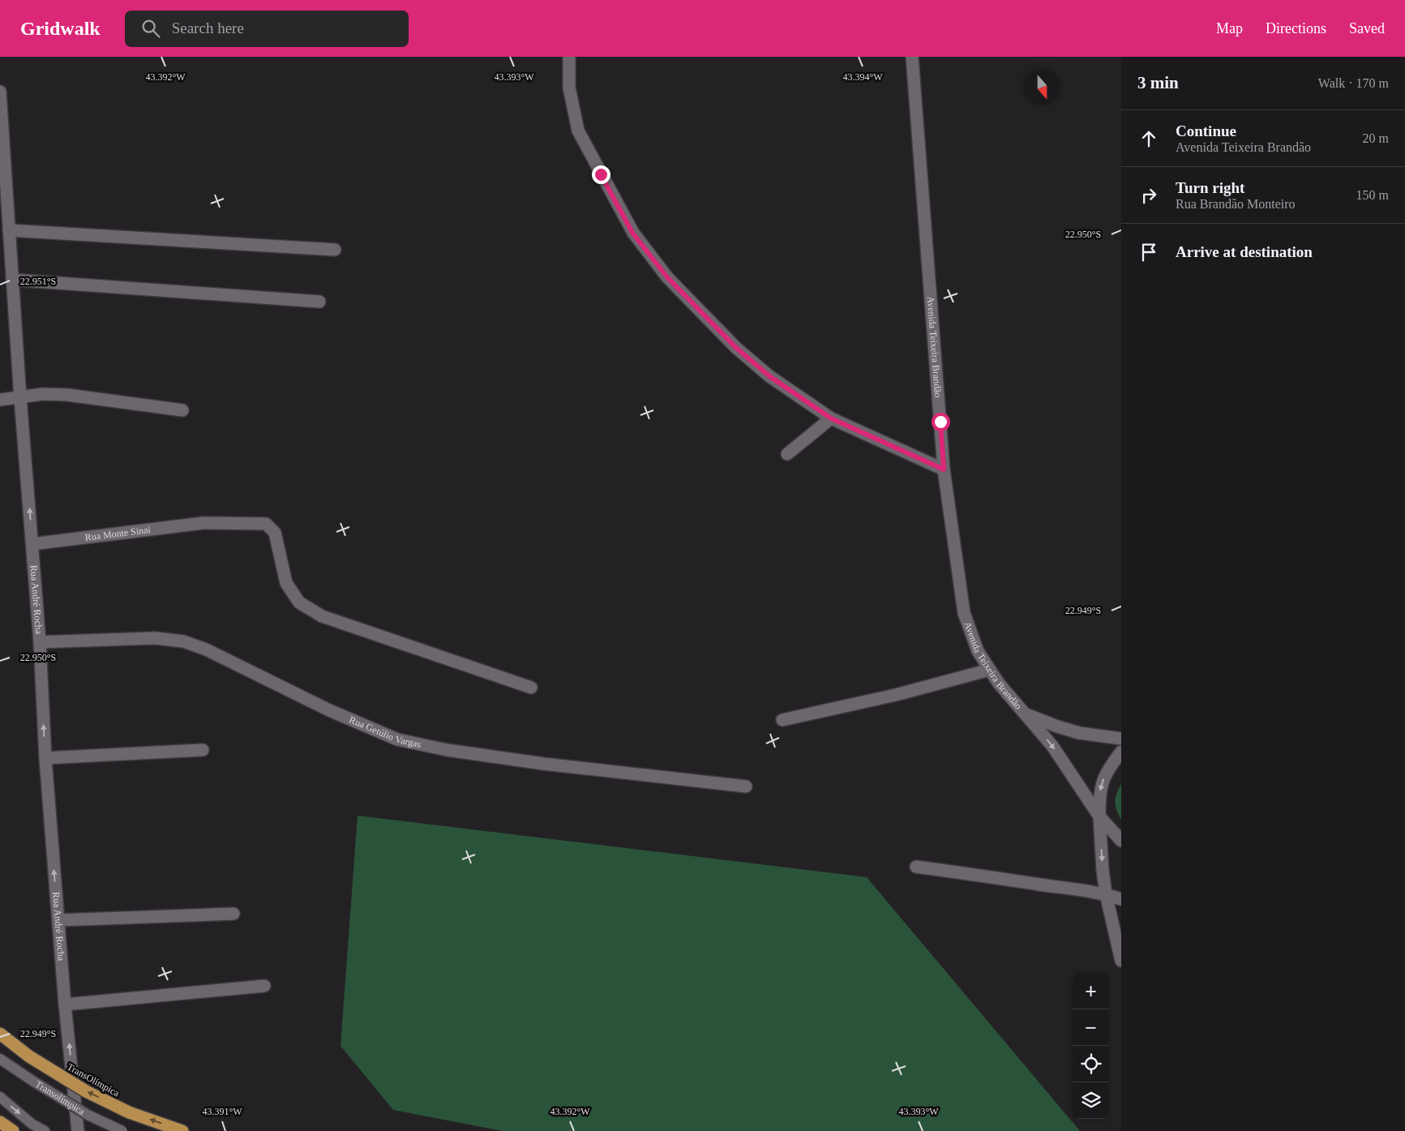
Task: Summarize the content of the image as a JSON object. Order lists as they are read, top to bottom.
{
  "streets": {
    "highway": ["TransOlímpica"],
    "street": [
      "Avenida Teixeira Brandão",
      "Rua Monte Sinai",
      "Rua André Rocha",
      "Rua Getúlio Vargas"
    ],
    "lane": ["Transolímpica"]
  },
  "crossings": [
    ["Rua Monte Sinai", "Rua André Rocha"],
    ["Rua André Rocha", "Rua Getúlio Vargas"]
  ],
  "one_way": ["Rua André Rocha", "TransOlímpica"],
  "north": "bottom",
  "page": {
    "header": "Gridwalk",
    "search": "Search here",
    "nav": ["Map", "Directions", "Saved"],
    "heading": ["3 min", "Walk · 170 m"],
    "list": [
      ["Continue", "Avenida Teixeira Brandão", "20 m"],
      ["Turn right", "Rua Brandão Monteiro", "150 m"],
      "Arrive at destination"
    ],
    "map_buttons": ["+", "−"]
  },
  "coordinates": [
    "43.392°W",
    "43.393°W",
    "43.394°W",
    "22.950°S",
    "22.951°S",
    "22.949°S",
    "43.391°W"
  ]
}
